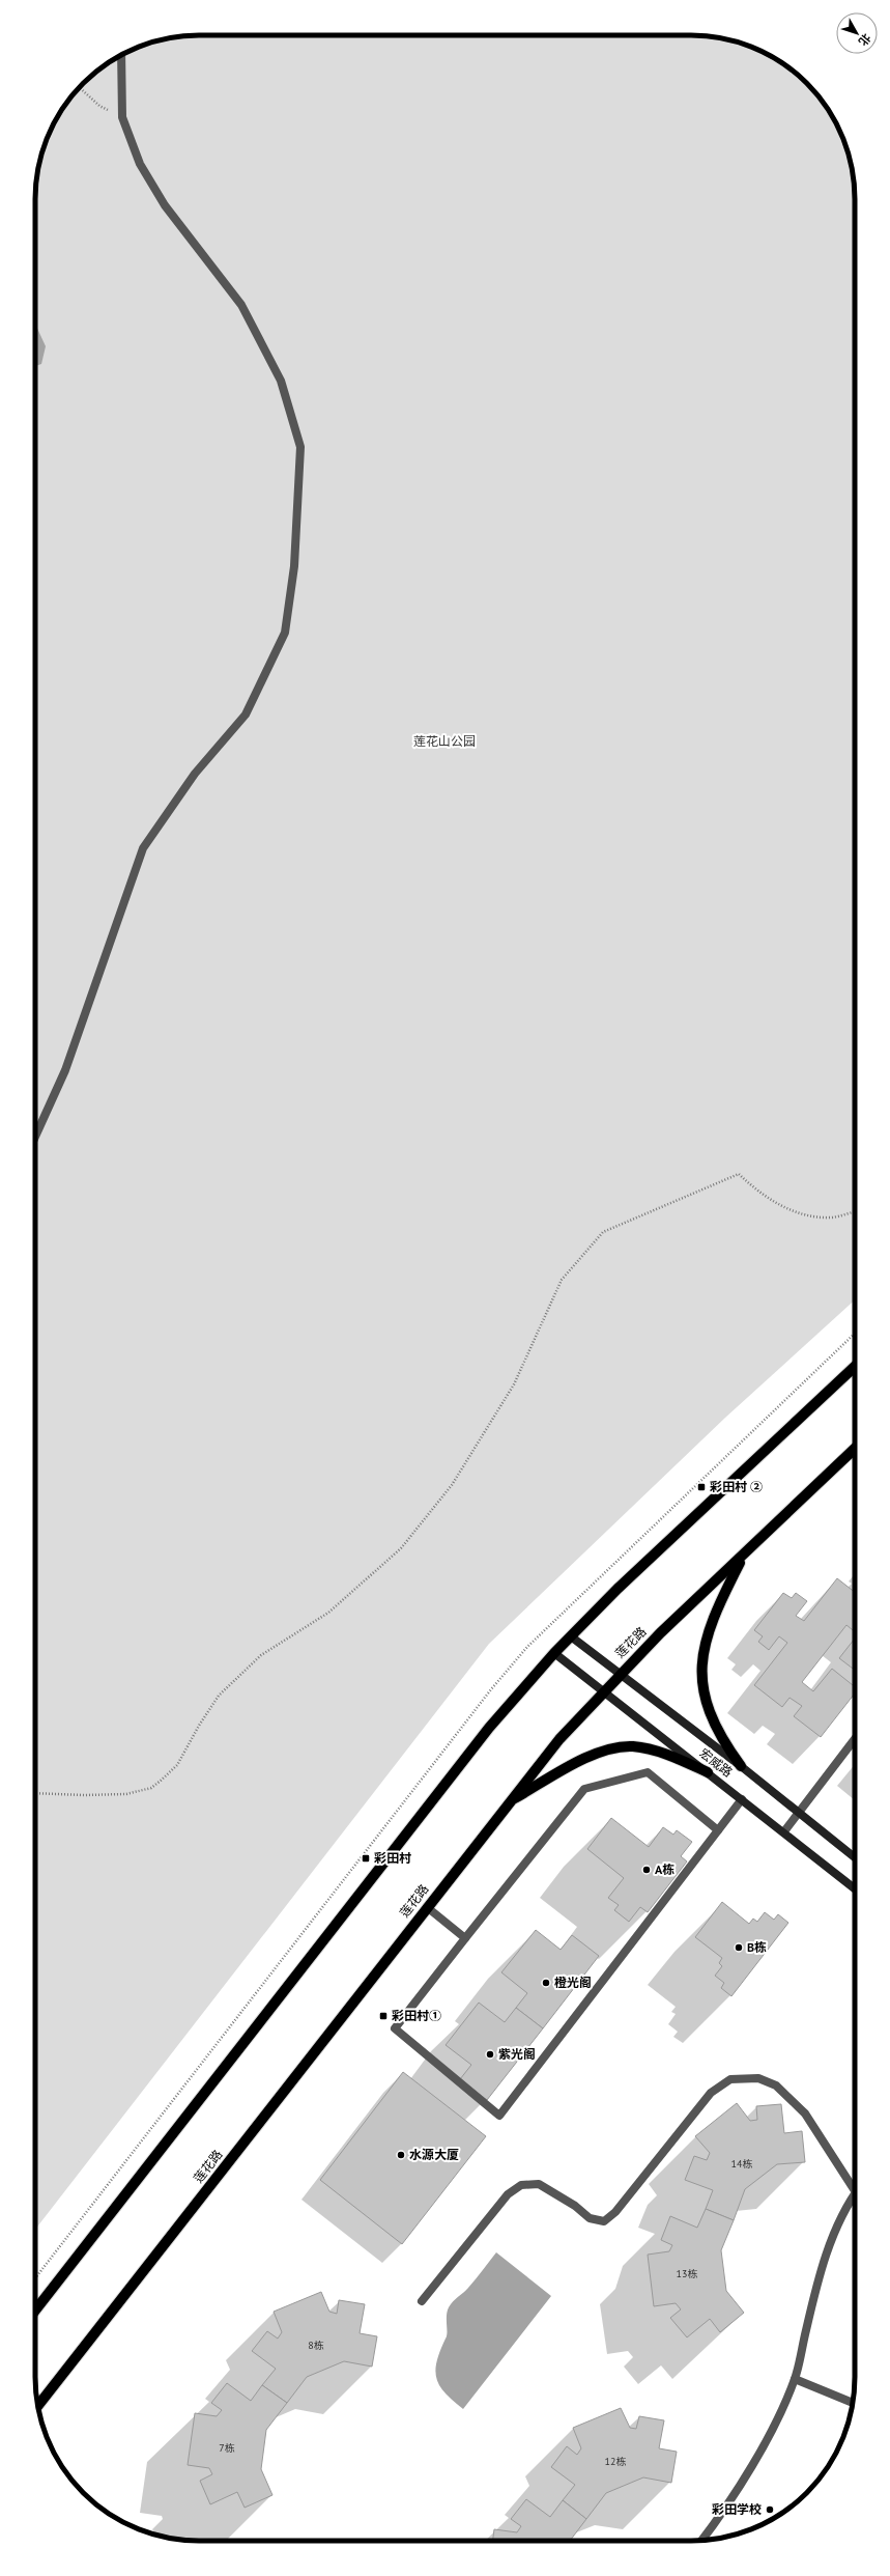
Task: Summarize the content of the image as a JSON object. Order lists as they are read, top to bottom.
{
  "streets": {
    "main road": ["莲花路"],
    "street": ["宏威路"]
  },
  "crossings": [
    ["莲花路", "宏威路"]
  ],
  "parks": ["莲花山公园"],
  "places": {
    "transit": ["彩田村 ②", "彩田村", "彩田村①"],
    "other": [
      "A栋",
      "B栋",
      "橙光阁",
      "紫光阁",
      "水源大厦",
      "彩田学校"
    ]
  },
  "house_numbers": [
    "14栋",
    "13栋",
    "8栋",
    "7栋",
    "12栋"
  ],
  "north": "bottom right"
}
